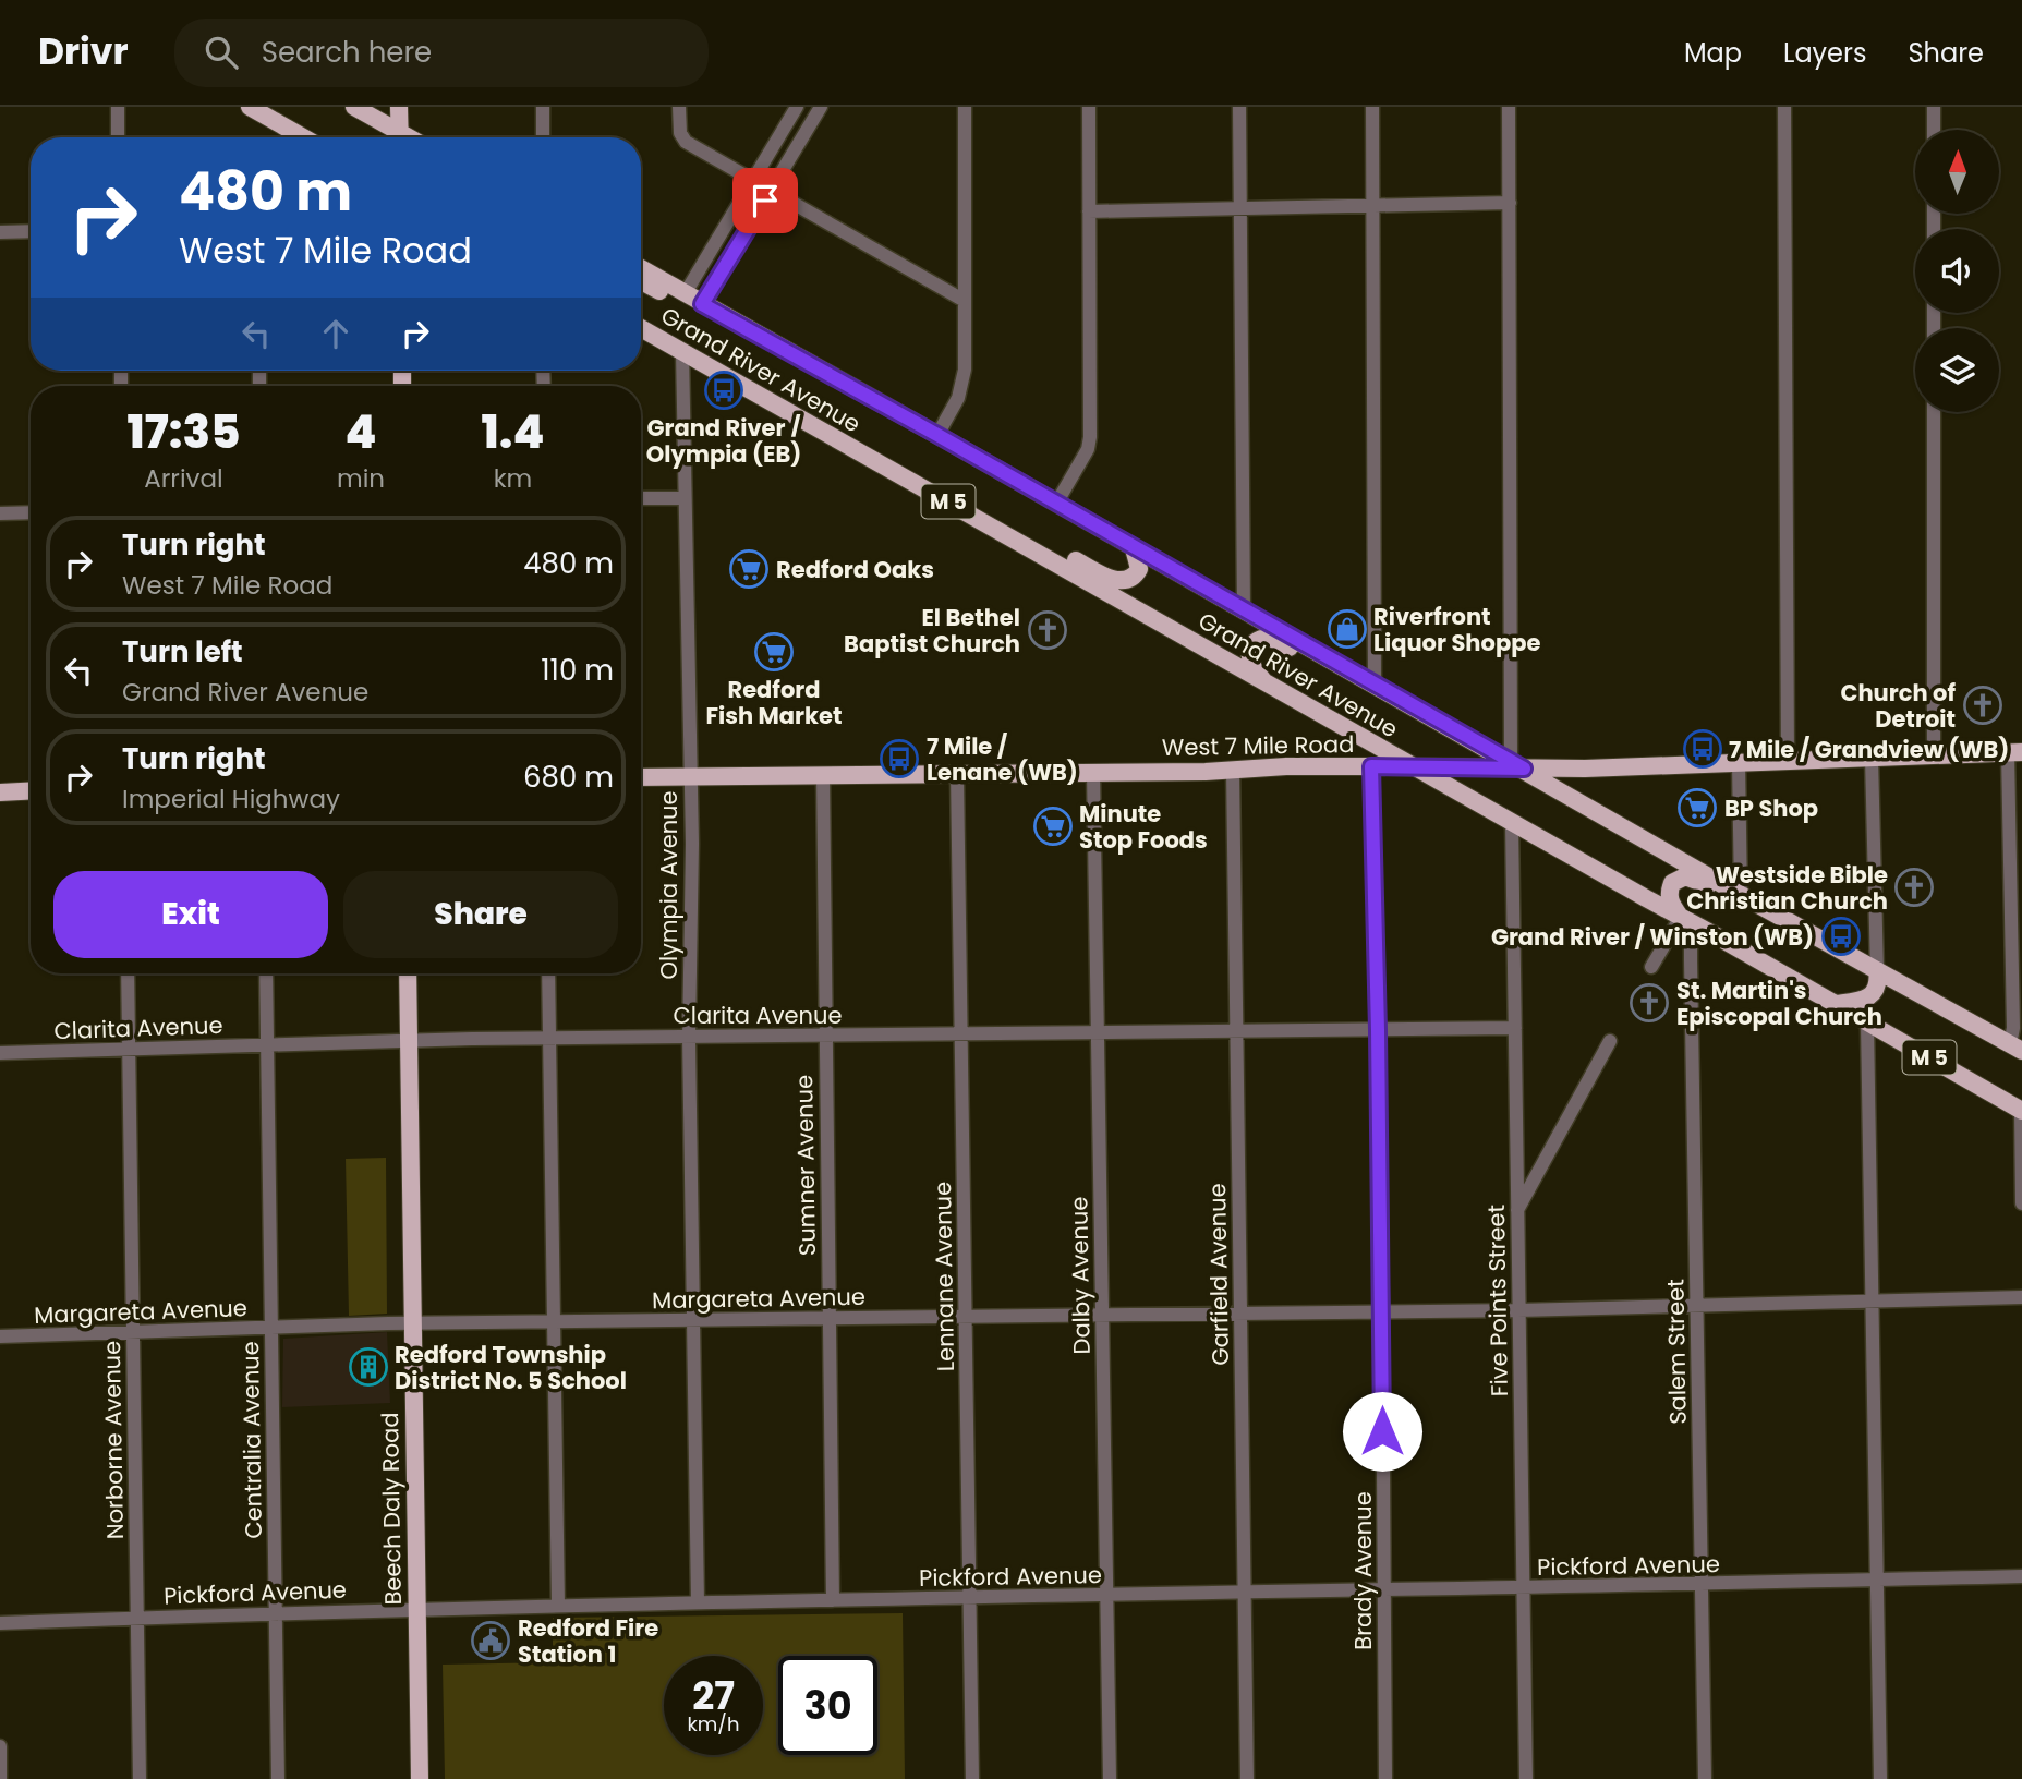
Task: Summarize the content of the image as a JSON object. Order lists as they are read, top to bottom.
{
  "streets": {
    "main road": [
      "Grand River Avenue",
      "M 5",
      "West 7 Mile Road",
      "Beech Daly Road"
    ],
    "street": [
      "Olympia Avenue",
      "Clarita Avenue",
      "Sumner Avenue",
      "Garfield Avenue",
      "Dalby Avenue",
      "Lennane Avenue",
      "Margareta Avenue",
      "Five Points Street",
      "Salem Street",
      "Norborne Avenue",
      "Centralia Avenue",
      "Pickford Avenue",
      "Brady Avenue"
    ]
  },
  "crossings": [
    ["Grand River Avenue", "West 7 Mile Road"],
    ["Grand River Avenue", "Olympia Avenue"],
    ["Grand River Avenue", "Five Points Street"],
    ["Grand River Avenue", "Salem Street"],
    ["West 7 Mile Road", "Olympia Avenue"],
    ["West 7 Mile Road", "Sumner Avenue"],
    ["West 7 Mile Road", "Garfield Avenue"],
    ["West 7 Mile Road", "Dalby Avenue"],
    ["West 7 Mile Road", "Lennane Avenue"],
    ["West 7 Mile Road", "Brady Avenue"],
    ["Olympia Avenue", "Clarita Avenue"],
    ["Olympia Avenue", "Margareta Avenue"],
    ["Olympia Avenue", "Pickford Avenue"],
    ["Clarita Avenue", "Sumner Avenue"],
    ["Clarita Avenue", "Garfield Avenue"],
    ["Clarita Avenue", "Dalby Avenue"],
    ["Clarita Avenue", "Lennane Avenue"],
    ["Clarita Avenue", "Five Points Street"],
    ["Clarita Avenue", "Norborne Avenue"],
    ["Clarita Avenue", "Centralia Avenue"],
    ["Clarita Avenue", "Beech Daly Road"],
    ["Clarita Avenue", "Brady Avenue"],
    ["Sumner Avenue", "Margareta Avenue"],
    ["Sumner Avenue", "Pickford Avenue"],
    ["Garfield Avenue", "Margareta Avenue"],
    ["Garfield Avenue", "Pickford Avenue"],
    ["Dalby Avenue", "Margareta Avenue"],
    ["Dalby Avenue", "Pickford Avenue"],
    ["Lennane Avenue", "Margareta Avenue"],
    ["Lennane Avenue", "Pickford Avenue"],
    ["Margareta Avenue", "Five Points Street"],
    ["Margareta Avenue", "Salem Street"],
    ["Margareta Avenue", "Norborne Avenue"],
    ["Margareta Avenue", "Centralia Avenue"],
    ["Margareta Avenue", "Beech Daly Road"],
    ["Margareta Avenue", "Brady Avenue"],
    ["Five Points Street", "Pickford Avenue"],
    ["Salem Street", "Pickford Avenue"],
    ["Norborne Avenue", "Pickford Avenue"],
    ["Centralia Avenue", "Pickford Avenue"],
    ["Beech Daly Road", "Pickford Avenue"],
    ["Pickford Avenue", "Brady Avenue"]
  ],
  "places": {
    "bus stop": [
      "Grand River / Olympia (EB)",
      "7 Mile / Grandview (WB)",
      "7 Mile / Lenane (WB)",
      "Grand River / Winston (WB)"
    ],
    "supermarket": [
      "Redford Oaks",
      "Redford Fish Market",
      "BP Shop",
      "Minute Stop Foods"
    ],
    "shop": ["Riverfront Liquor Shoppe"],
    "church": [
      "El Bethel Baptist Church",
      "Church of Detroit",
      "Westside Bible Christian Church",
      "St. Martin's Episcopal Church"
    ],
    "building": ["Redford Township District No. 5 School"],
    "public building": ["Redford Fire Station 1"]
  },
  "north": "top",
  "page": {
    "header": "Drivr",
    "search": "Search here",
    "nav": ["Map", "Layers", "Share"],
    "turn": ["480 m", "West 7 Mile Road"],
    "eta": [
      "17:35",
      "Arrival",
      "4",
      "min",
      "1.4",
      "km"
    ],
    "list": [
      {
        "name": "Turn right",
        "note": "West 7 Mile Road",
        "value": "480 m"
      },
      {
        "name": "Turn left",
        "note": "Grand River Avenue",
        "value": "110 m"
      },
      {
        "name": "Turn right",
        "note": "Imperial Highway",
        "value": "680 m"
      }
    ],
    "buttons": ["Exit", "Share"],
    "speed": "27 km/h",
    "limit": "30"
  }
}
